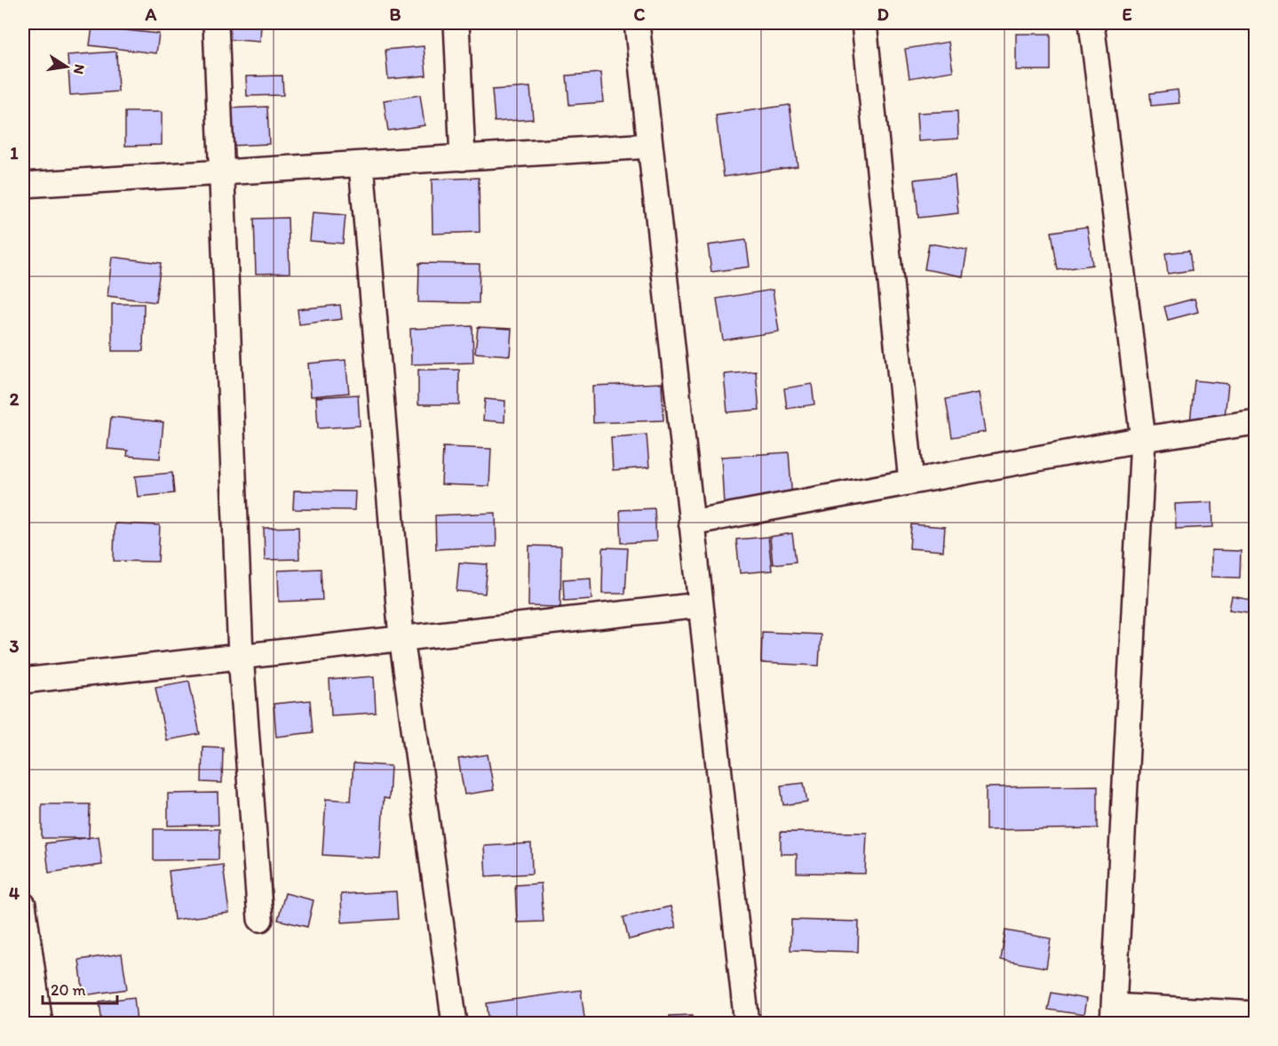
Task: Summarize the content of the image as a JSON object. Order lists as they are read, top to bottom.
{
  "scale_bar": "20 m",
  "north": "right",
  "grid": {
    "columns": [
      "A",
      "B",
      "C",
      "D",
      "E"
    ],
    "rows": [
      "1",
      "2",
      "3",
      "4"
    ]
  }
}
